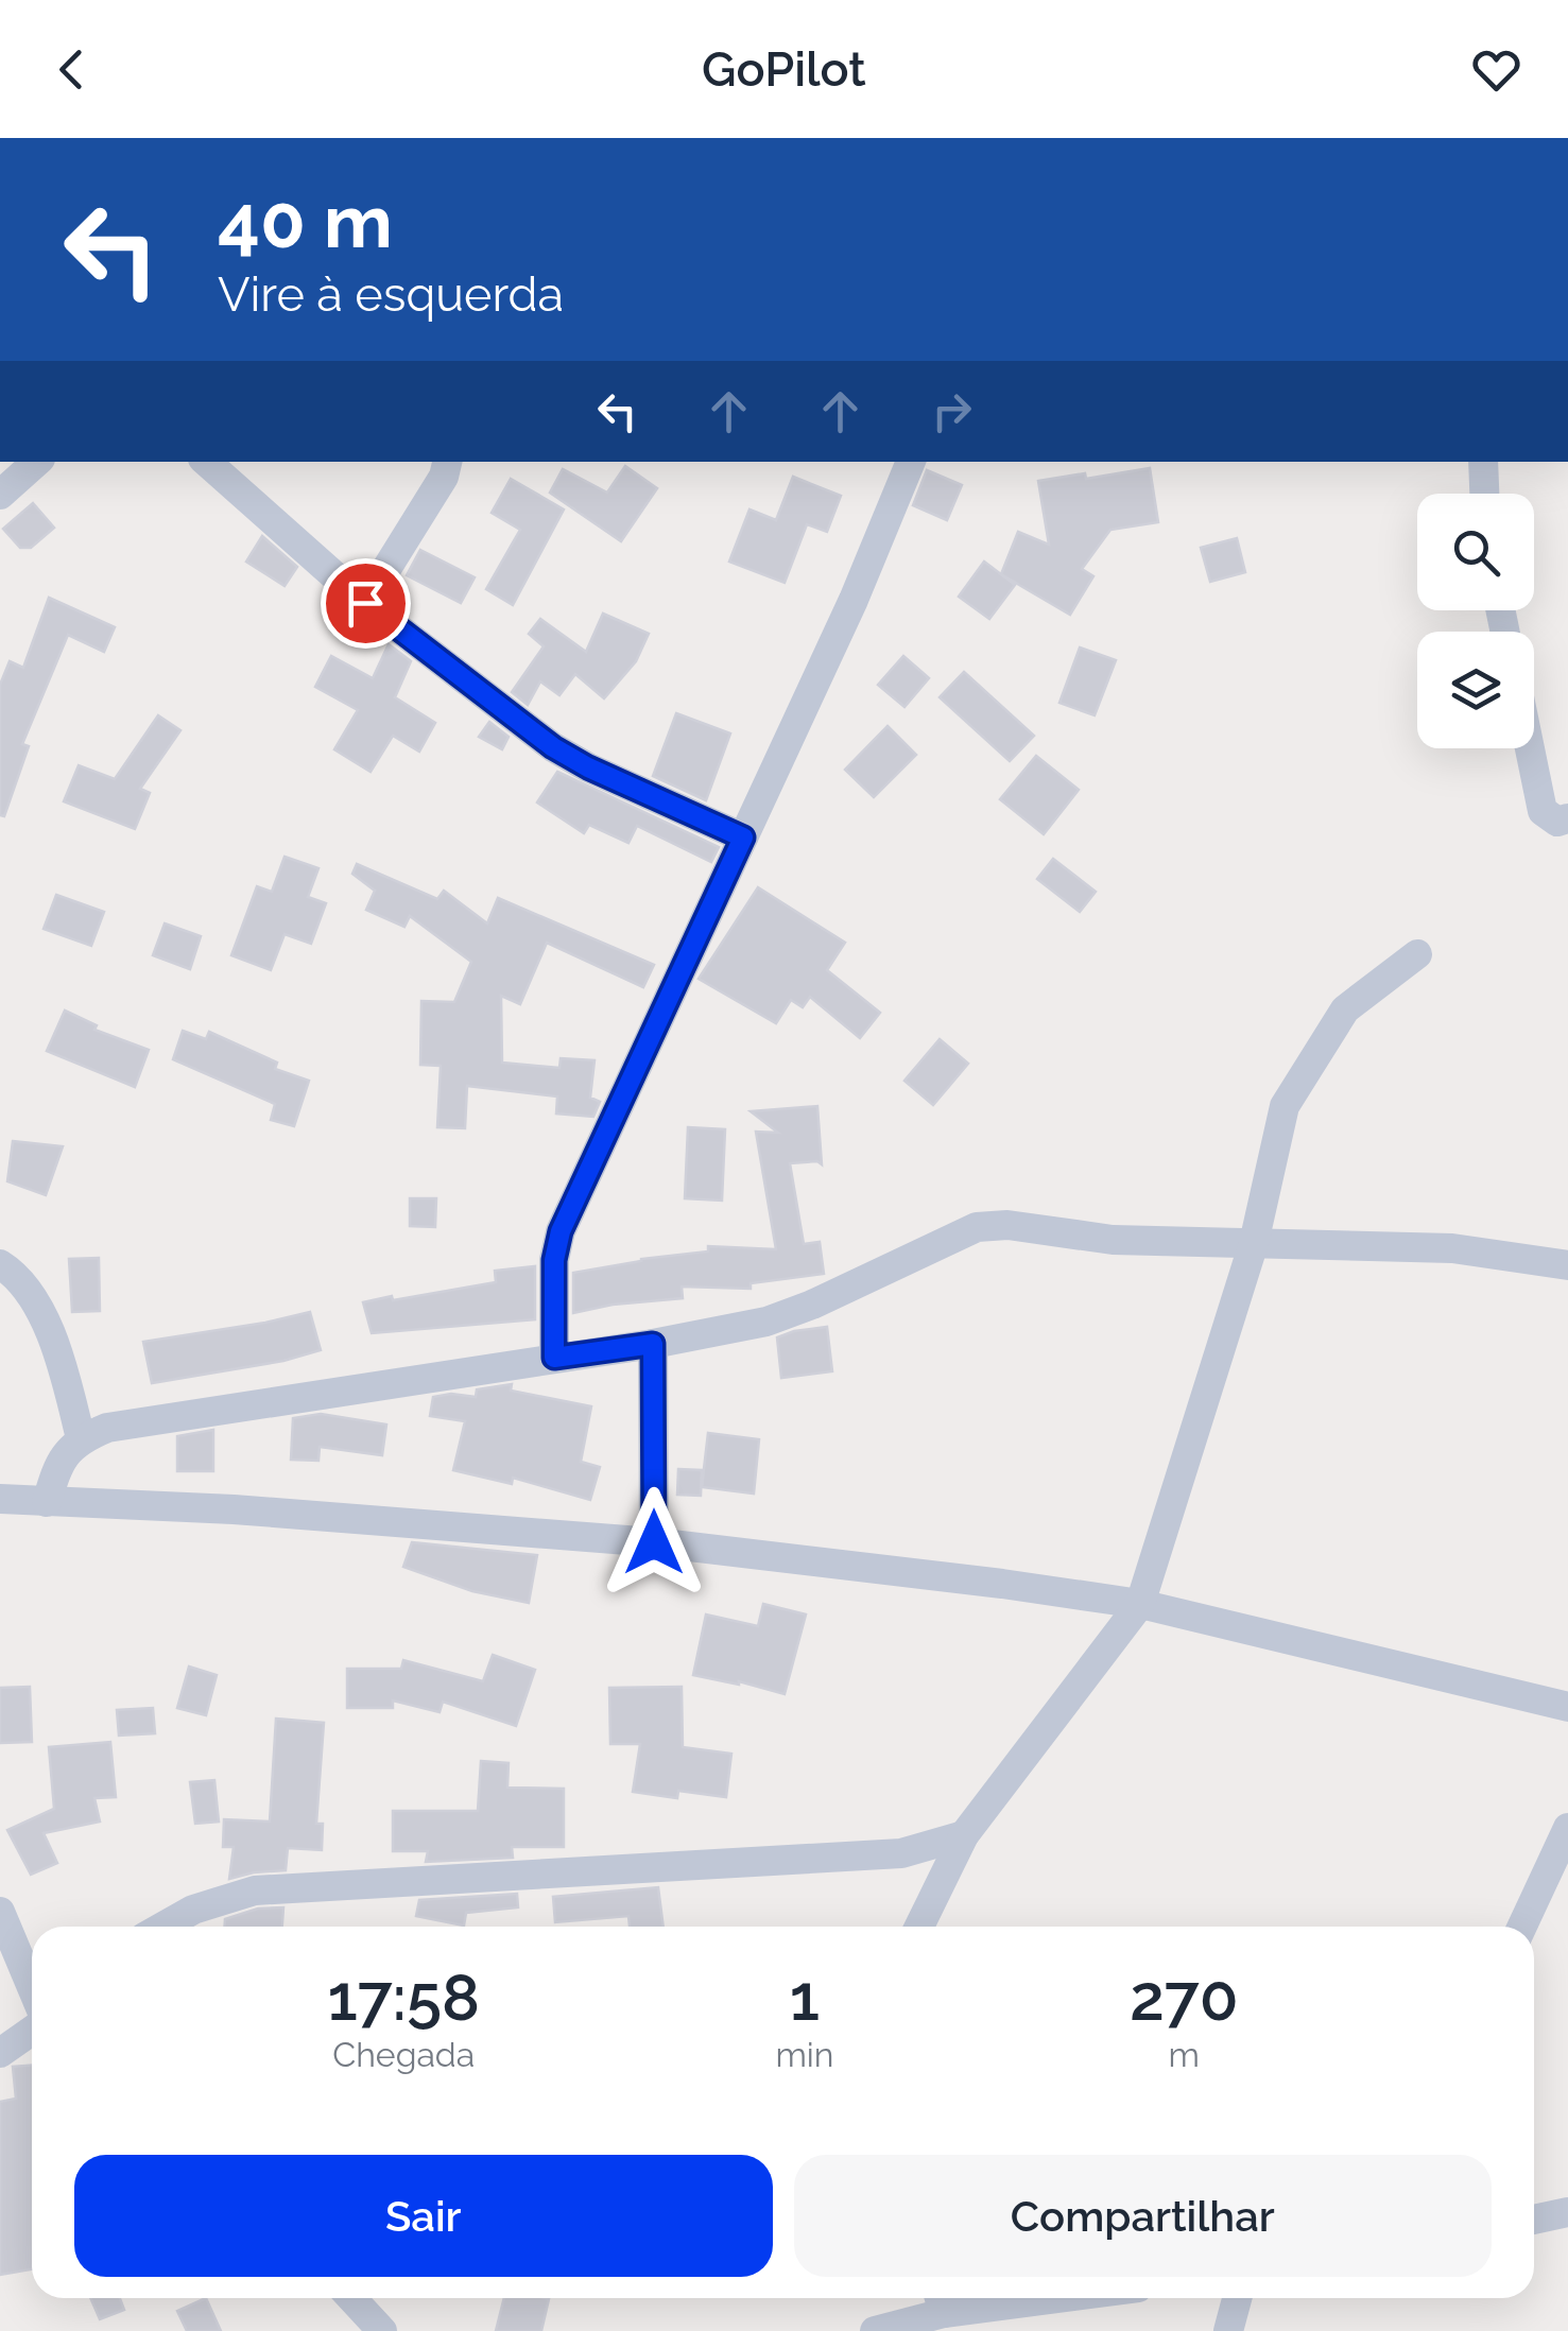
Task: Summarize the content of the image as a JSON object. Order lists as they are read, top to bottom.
{
  "page": {
    "header": "GoPilot",
    "turn": ["40 m", "Vire à esquerda"],
    "eta": [
      "17:58",
      "Chegada",
      "1",
      "min",
      "270",
      "m"
    ],
    "buttons": ["Sair", "Compartilhar"]
  }
}
